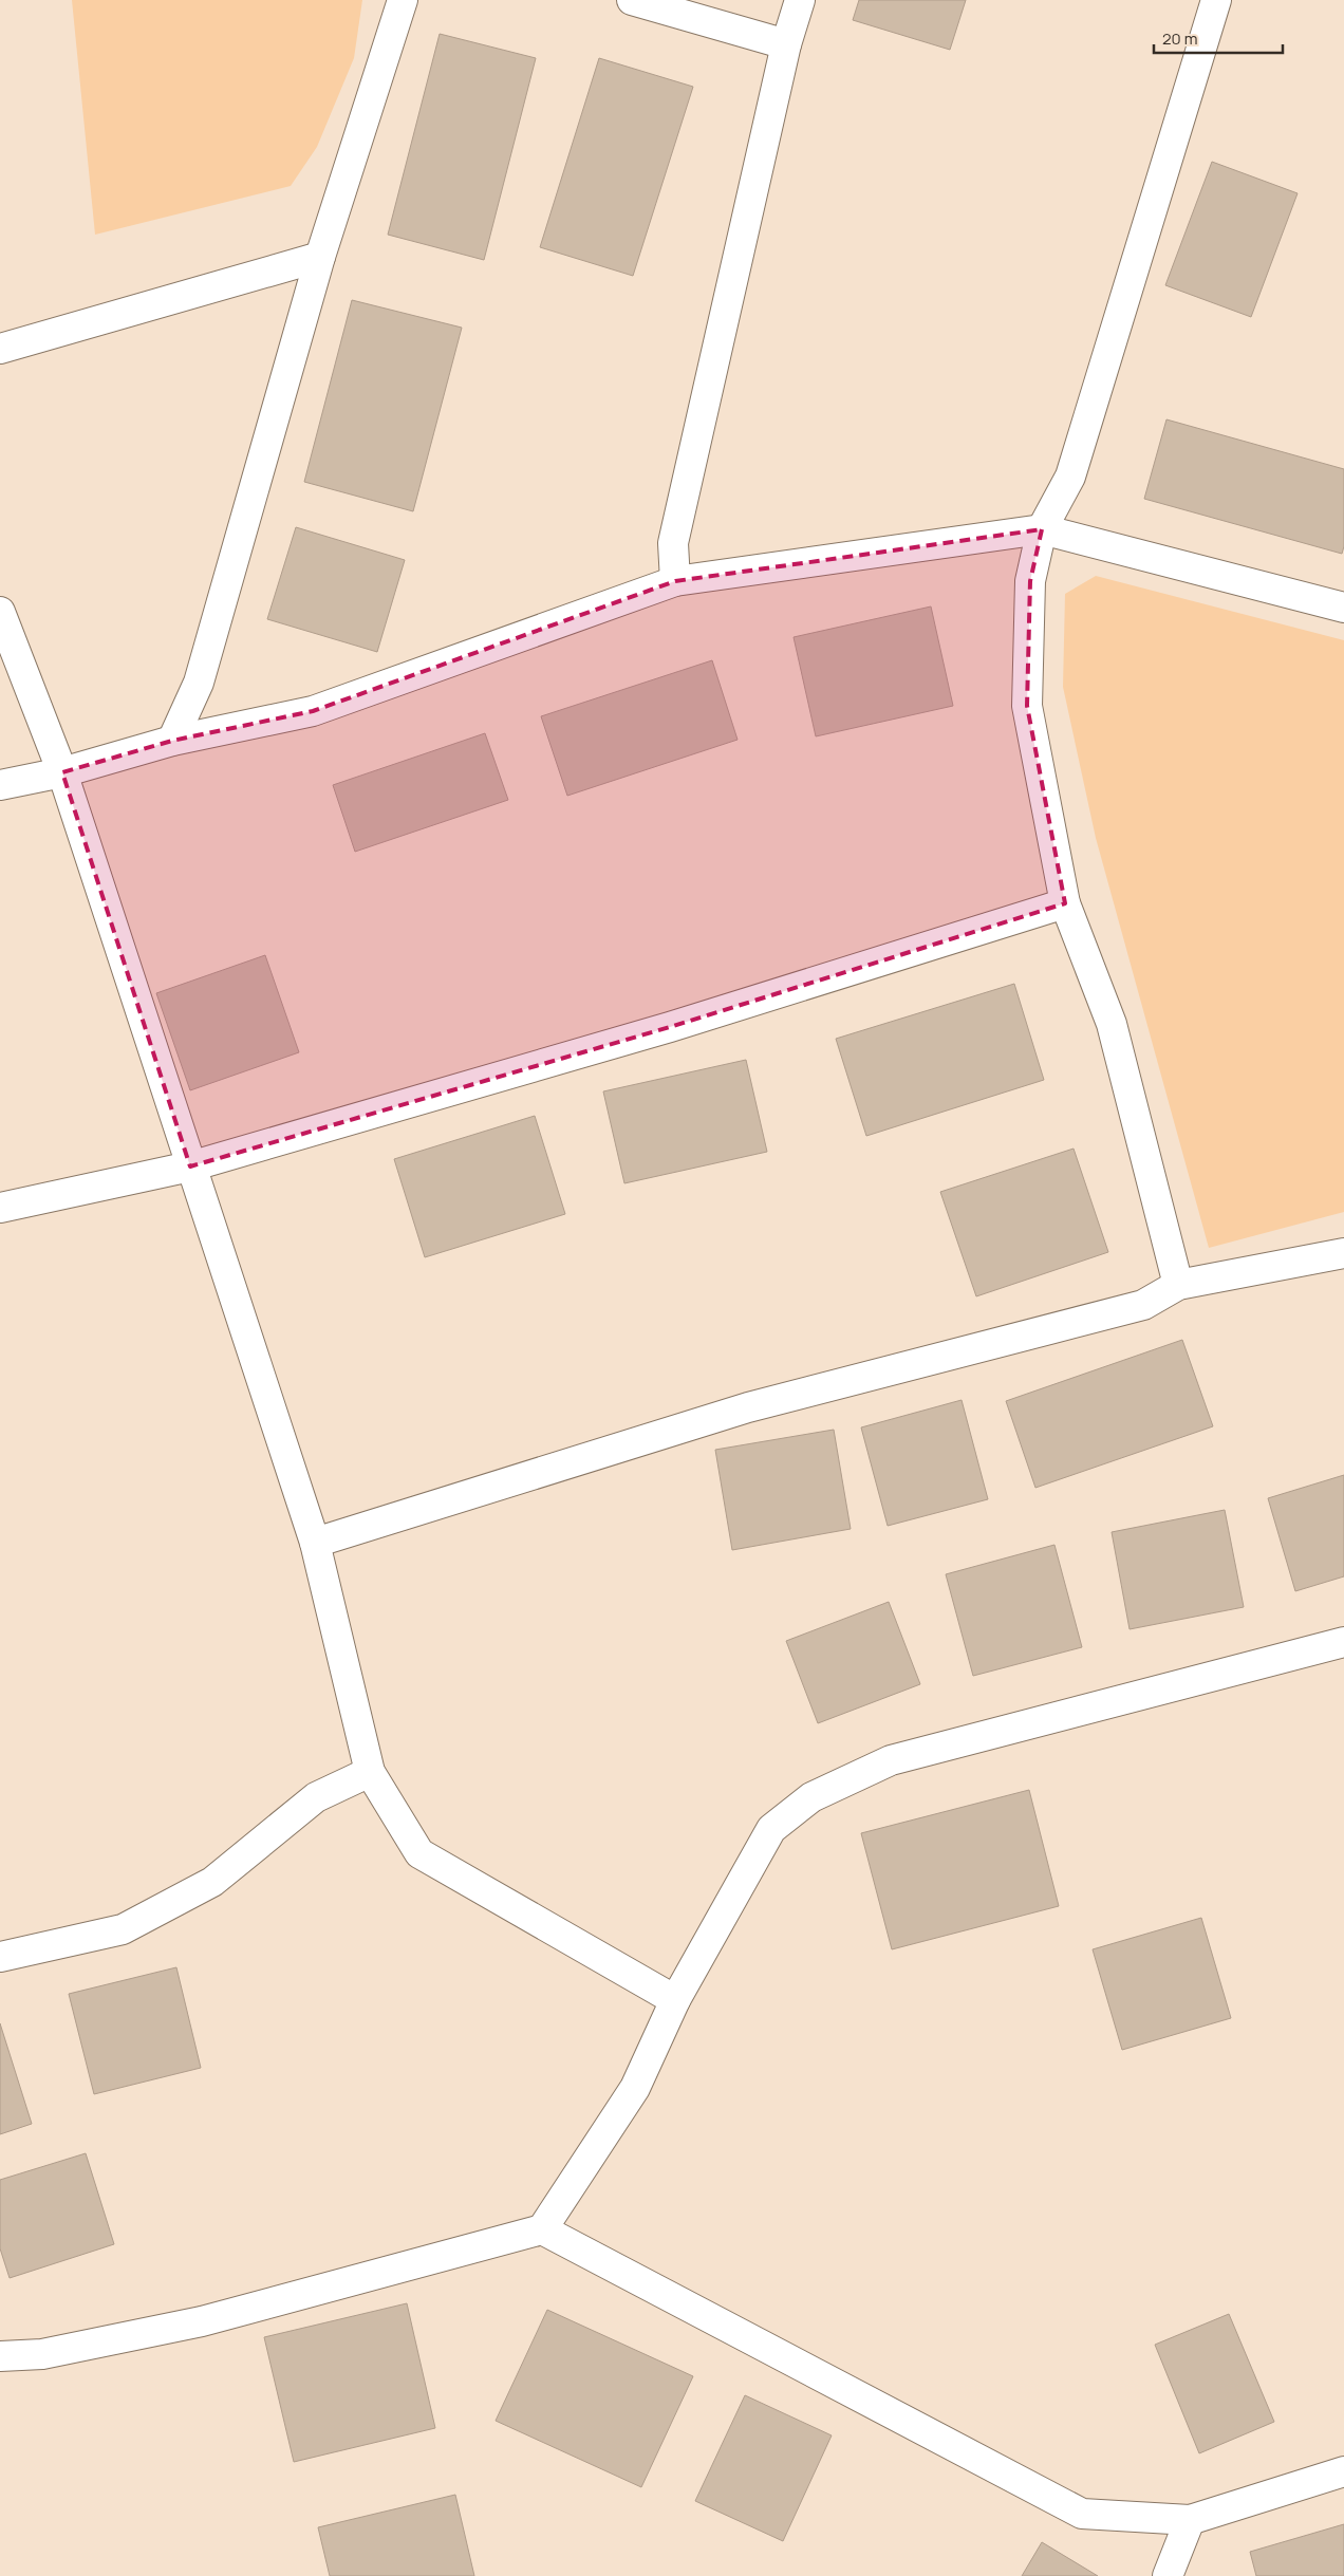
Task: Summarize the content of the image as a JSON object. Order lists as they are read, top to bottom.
{
  "scale_bar": "20 m"
}
